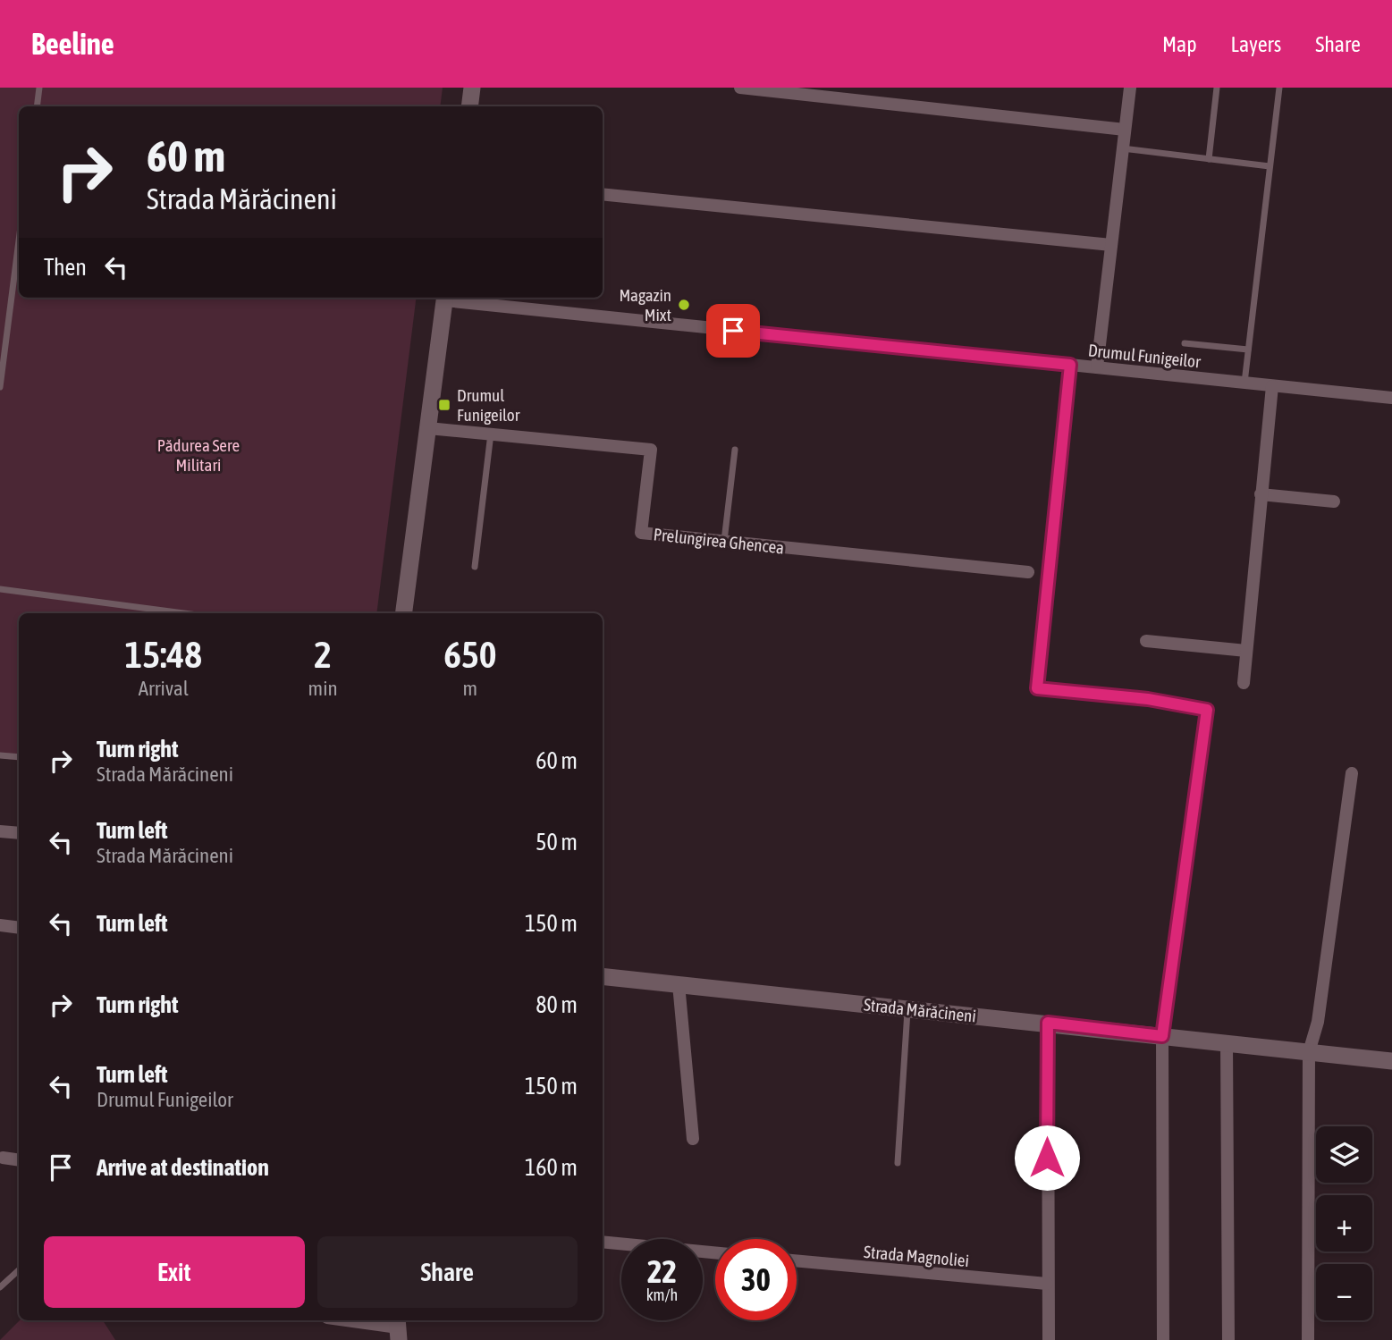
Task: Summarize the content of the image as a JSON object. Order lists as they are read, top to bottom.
{
  "streets": {
    "street": [
      "Drumul Funigeilor",
      "Prelungirea Ghencea",
      "Strada Mărăcineni",
      "Strada Magnoliei"
    ]
  },
  "parks": ["Pădurea Sere Militari"],
  "places": {
    "other": ["Magazin Mixt"],
    "transit": ["Drumul Funigeilor"]
  },
  "page": {
    "header": "Beeline",
    "nav": ["Map", "Layers", "Share"],
    "turn": ["60 m", "Strada Mărăcineni"],
    "then": "Then",
    "eta": [
      "15:48",
      "Arrival",
      "2",
      "min",
      "650",
      "m"
    ],
    "list": [
      {
        "name": "Turn right",
        "note": "Strada Mărăcineni",
        "value": "60 m"
      },
      {
        "name": "Turn left",
        "note": "Strada Mărăcineni",
        "value": "50 m"
      },
      {
        "name": "Turn left",
        "value": "150 m"
      },
      {
        "name": "Turn right",
        "value": "80 m"
      },
      {
        "name": "Turn left",
        "note": "Drumul Funigeilor",
        "value": "150 m"
      },
      {
        "name": "Arrive at destination",
        "value": "160 m"
      }
    ],
    "map_buttons": ["+", "−"],
    "buttons": ["Exit", "Share"],
    "speed": "22 km/h",
    "limit": "30"
  }
}
